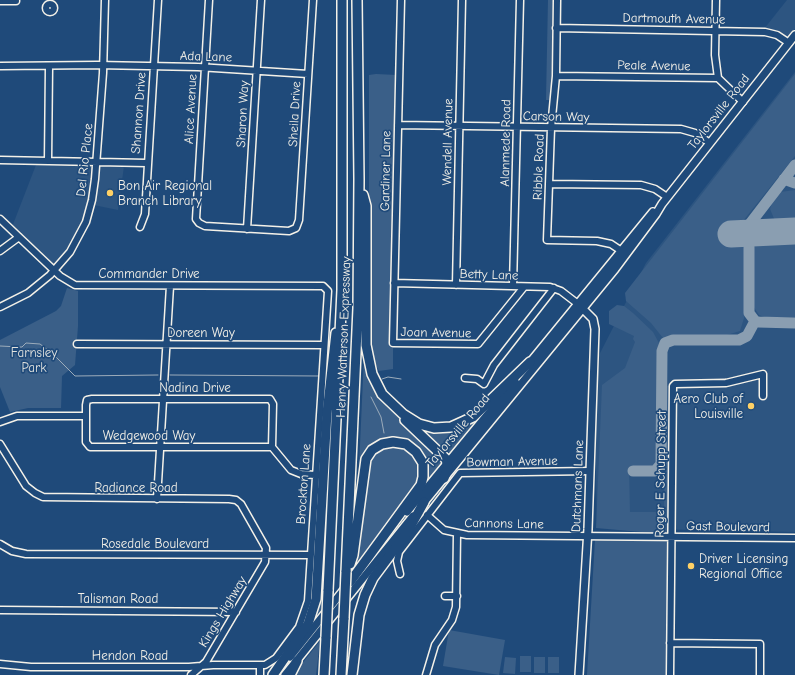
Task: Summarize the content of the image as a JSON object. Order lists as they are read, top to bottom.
{
  "streets": {
    "highway": ["Henry Watterson Expressway"],
    "main road": ["Taylorsville Road", "Dutchmans Lane"],
    "street": [
      "Dartmouth Avenue",
      "Ada Lane",
      "Peale Avenue",
      "Alice Avenue",
      "Shannon Drive",
      "Sharon Way",
      "Sheila Drive",
      "Carson Way",
      "Wendell Avenue",
      "Alanmede Road",
      "Del Rio Place",
      "Ribble Road",
      "Gardiner Lane",
      "Commander Drive",
      "Betty Lane",
      "Doreen Way",
      "Joan Avenue",
      "Nadina Drive",
      "Wedgewood Way",
      "Bowman Avenue",
      "Roger E Schupp Street",
      "Brockton Lane",
      "Radiance Road",
      "Cannons Lane",
      "Gast Boulevard",
      "Rosedale Boulevard",
      "Talisman Road",
      "Kings Highway",
      "Hendon Road"
    ]
  },
  "crossings": [
    ["Dartmouth Avenue", "Taylorsville Road"],
    ["Dartmouth Avenue", "Ribble Road"],
    ["Ada Lane", "Alice Avenue"],
    ["Ada Lane", "Shannon Drive"],
    ["Ada Lane", "Sharon Way"],
    ["Ada Lane", "Sheila Drive"],
    ["Ada Lane", "Del Rio Place"],
    ["Peale Avenue", "Ribble Road"],
    ["Alice Avenue", "Sharon Way"],
    ["Alice Avenue", "Sheila Drive"],
    ["Taylorsville Road", "Carson Way"],
    ["Taylorsville Road", "Ribble Road"],
    ["Taylorsville Road", "Dutchmans Lane"],
    ["Sharon Way", "Sheila Drive"],
    ["Carson Way", "Wendell Avenue"],
    ["Carson Way", "Alanmede Road"],
    ["Carson Way", "Ribble Road"],
    ["Carson Way", "Gardiner Lane"],
    ["Wendell Avenue", "Betty Lane"],
    ["Alanmede Road", "Betty Lane"],
    ["Del Rio Place", "Commander Drive"],
    ["Gardiner Lane", "Betty Lane"],
    ["Gardiner Lane", "Joan Avenue"],
    ["Commander Drive", "Brockton Lane"],
    ["Betty Lane", "Joan Avenue"],
    ["Doreen Way", "Brockton Lane"],
    ["Nadina Drive", "Wedgewood Way"],
    ["Bowman Avenue", "Dutchmans Lane"],
    ["Bowman Avenue", "Cannons Lane"],
    ["Roger E Schupp Street", "Gast Boulevard"],
    ["Brockton Lane", "Rosedale Boulevard"],
    ["Brockton Lane", "Hendon Road"],
    ["Dutchmans Lane", "Cannons Lane"],
    ["Dutchmans Lane", "Gast Boulevard"],
    ["Radiance Road", "Rosedale Boulevard"],
    ["Radiance Road", "Kings Highway"],
    ["Cannons Lane", "Gast Boulevard"],
    ["Rosedale Boulevard", "Kings Highway"],
    ["Talisman Road", "Kings Highway"],
    ["Kings Highway", "Hendon Road"]
  ],
  "parks": ["Farnsley Park"],
  "places": ["Bon Air Regional Branch Library", "Aero Club of Louisville", "Driver Licensing Regional Office"]
}
